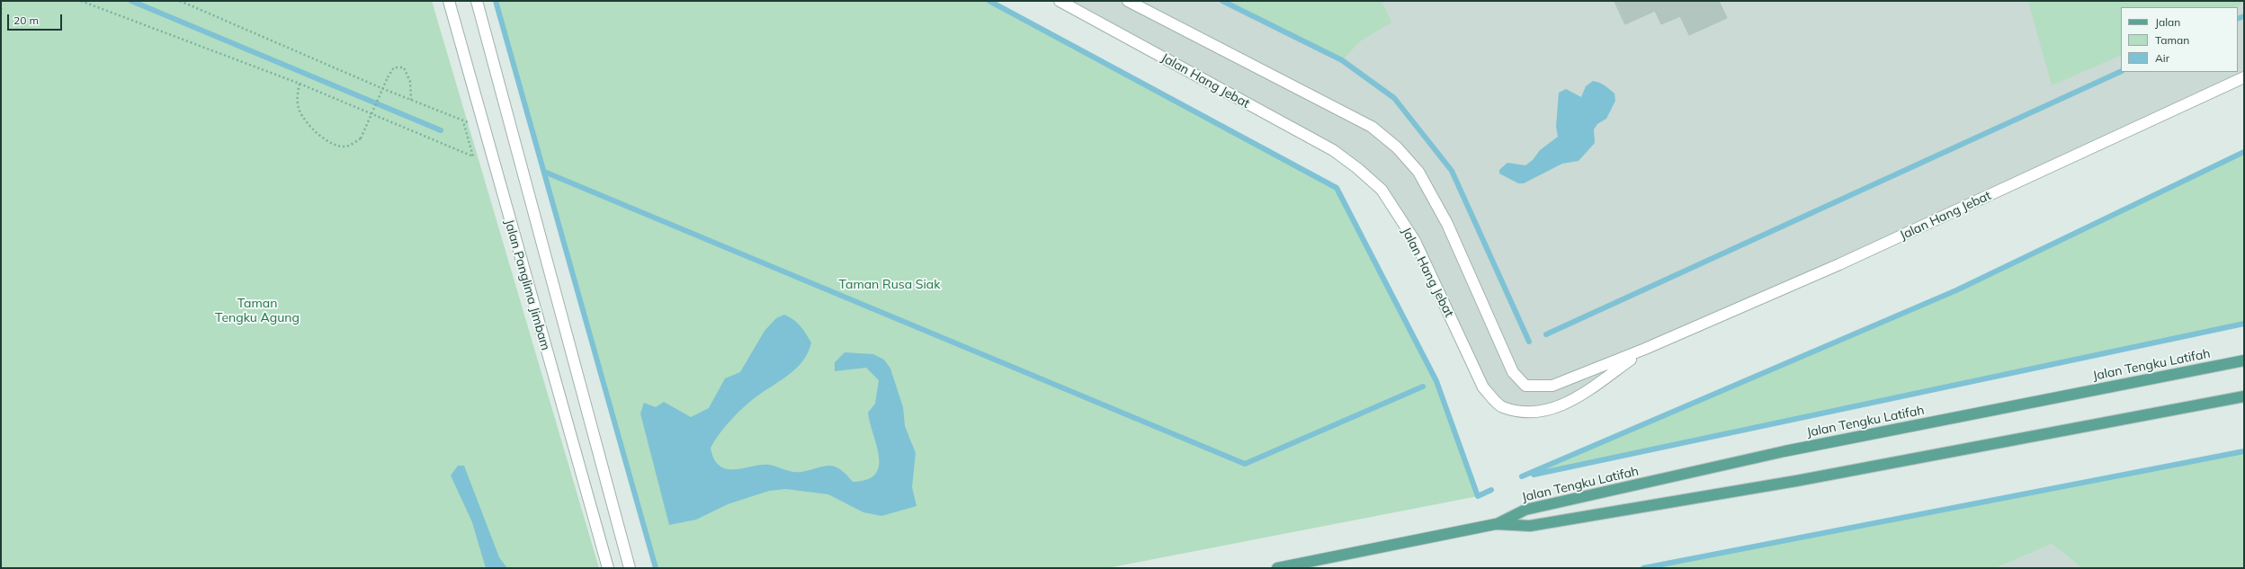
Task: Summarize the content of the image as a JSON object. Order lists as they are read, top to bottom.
{
  "streets": {
    "main road": ["Jalan Tengku Latifah"],
    "street": ["Jalan Hang Jebat", "Jalan Panglima Jimbam"]
  },
  "parks": ["Taman Rusa Siak", "Taman Tengku Agung"],
  "legend": ["Jalan", "Taman", "Air"],
  "scale_bar": "20 m"
}
